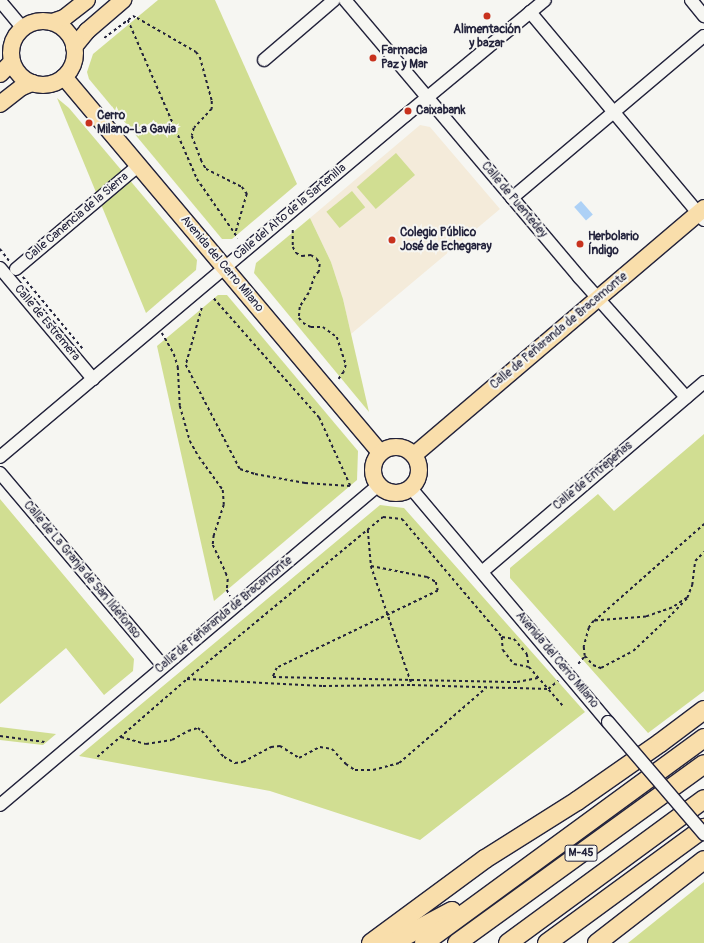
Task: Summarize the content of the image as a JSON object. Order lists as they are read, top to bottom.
{
  "streets": {
    "highway": ["M-45"],
    "main road": ["Avenida del Cerro Milano", "Calle de Peñaranda de Bracamonte"],
    "street": [
      "Calle de Puentedey",
      "Calle del Alto de la Sartenilla",
      "Calle Canencia de la Sierra",
      "Calle de Estremera",
      "Calle de Entrepeñas",
      "Calle de La Granja de San Ildefonso"
    ]
  },
  "crossings": [
    ["Calle de Puentedey", "Calle del Alto de la Sartenilla"],
    ["Calle de Puentedey", "Calle de Peñaranda de Bracamonte"],
    ["Calle de Puentedey", "Calle de Entrepeñas"],
    ["Calle del Alto de la Sartenilla", "Avenida del Cerro Milano"],
    ["Calle del Alto de la Sartenilla", "Calle de Estremera"],
    ["Calle Canencia de la Sierra", "Avenida del Cerro Milano"],
    ["Calle Canencia de la Sierra", "Calle de Estremera"],
    ["Avenida del Cerro Milano", "Calle de Peñaranda de Bracamonte"],
    ["Avenida del Cerro Milano", "Calle de Entrepeñas"],
    ["Calle de Peñaranda de Bracamonte", "Calle de La Granja de San Ildefonso"]
  ],
  "places": [
    "Alimentación y bazar",
    "Farmacia Paz y Mar",
    "Caixabank",
    "Cerro Milano-La Gavia",
    "Colegio Público José de Echegaray",
    "Herbolario Índigo"
  ]
}
